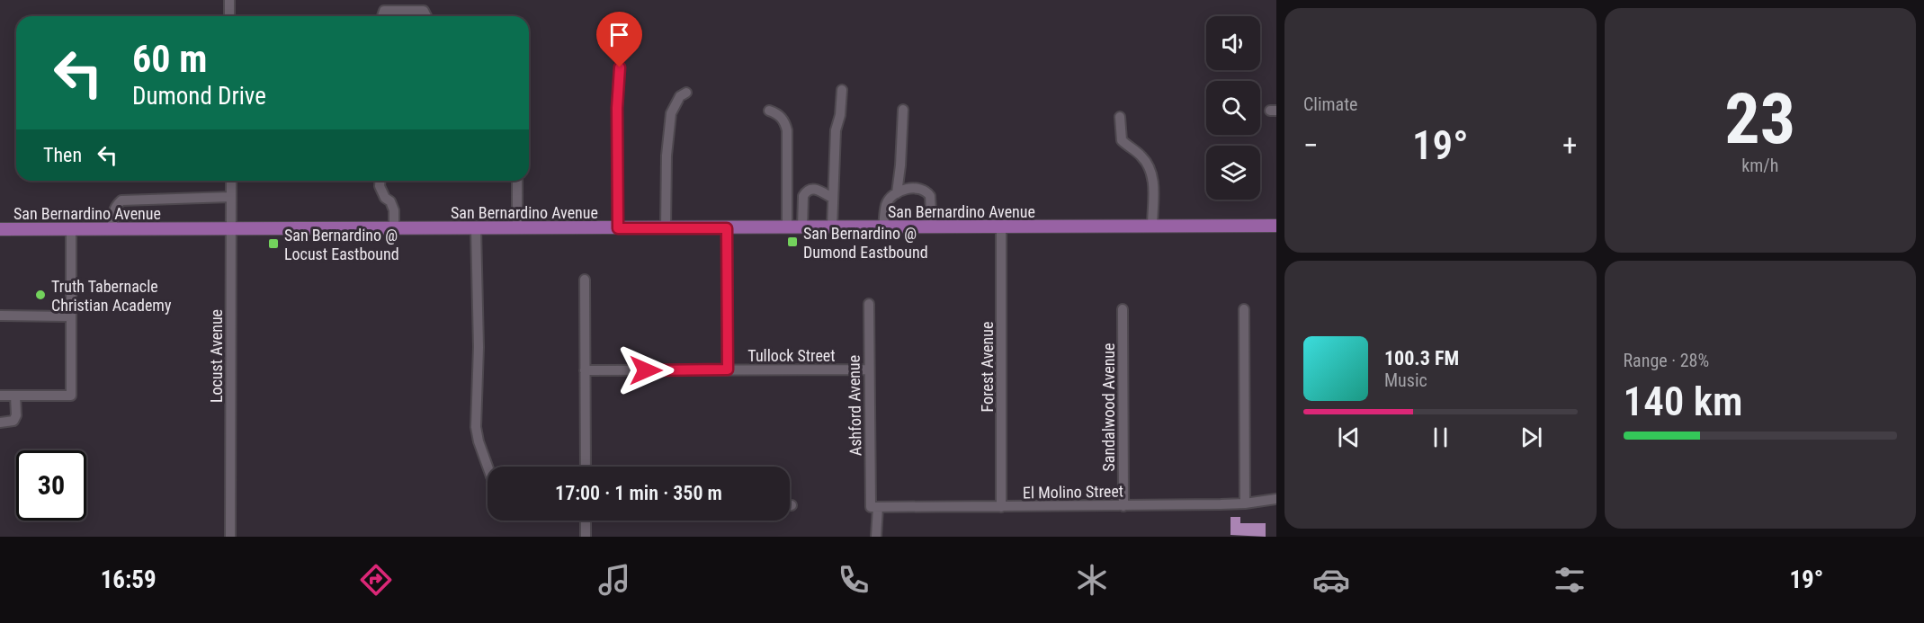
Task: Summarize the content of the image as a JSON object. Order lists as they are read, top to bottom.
{
  "streets": {
    "main road": ["San Bernardino Avenue"],
    "street": [
      "Tullock Street",
      "Locust Avenue",
      "Forest Avenue",
      "Ashford Avenue",
      "Sandalwood Avenue",
      "El Molino Street"
    ]
  },
  "crossings": [
    ["San Bernardino Avenue", "Locust Avenue"],
    ["San Bernardino Avenue", "Forest Avenue"],
    ["Tullock Street", "Ashford Avenue"],
    ["Forest Avenue", "El Molino Street"],
    ["Ashford Avenue", "El Molino Street"],
    ["Sandalwood Avenue", "El Molino Street"]
  ],
  "places": {
    "transit": ["San Bernardino @ Dumond Eastbound", "San Bernardino @ Locust Eastbound"],
    "other": ["Truth Tabernacle Christian Academy"]
  },
  "page": {
    "tile": [
      "Climate",
      ["23", "km/h"],
      ["Range · 28%", "140 km"]
    ],
    "turn": ["60 m", "Dumond Drive"],
    "heat": ["−", "19°", "+"],
    "then": "Then",
    "song": ["100.3 FM", "Music"],
    "limit": "30",
    "trip": "17:00 · 1 min · 350 m",
    "tabs": ["16:59", "19°"]
  }
}
